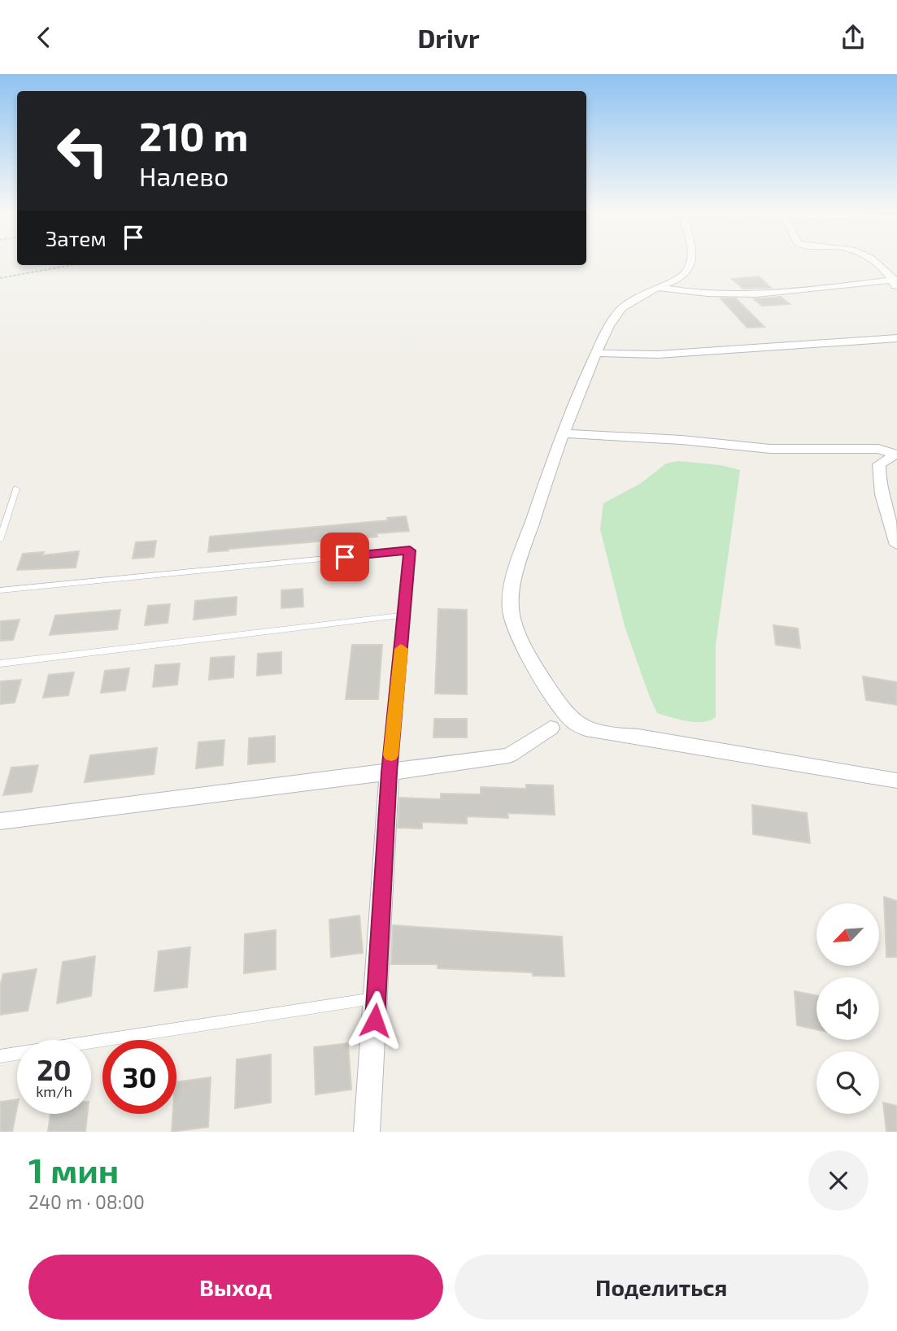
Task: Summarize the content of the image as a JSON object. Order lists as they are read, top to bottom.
{
  "north": "bottom left",
  "page": {
    "header": "Drivr",
    "turn": ["210 m", "Налево"],
    "then": "Затем",
    "speed": "20 km/h",
    "limit": "30",
    "heading": ["1 мин", "240 m · 08:00"],
    "buttons": ["Выход", "Поделиться"]
  }
}
